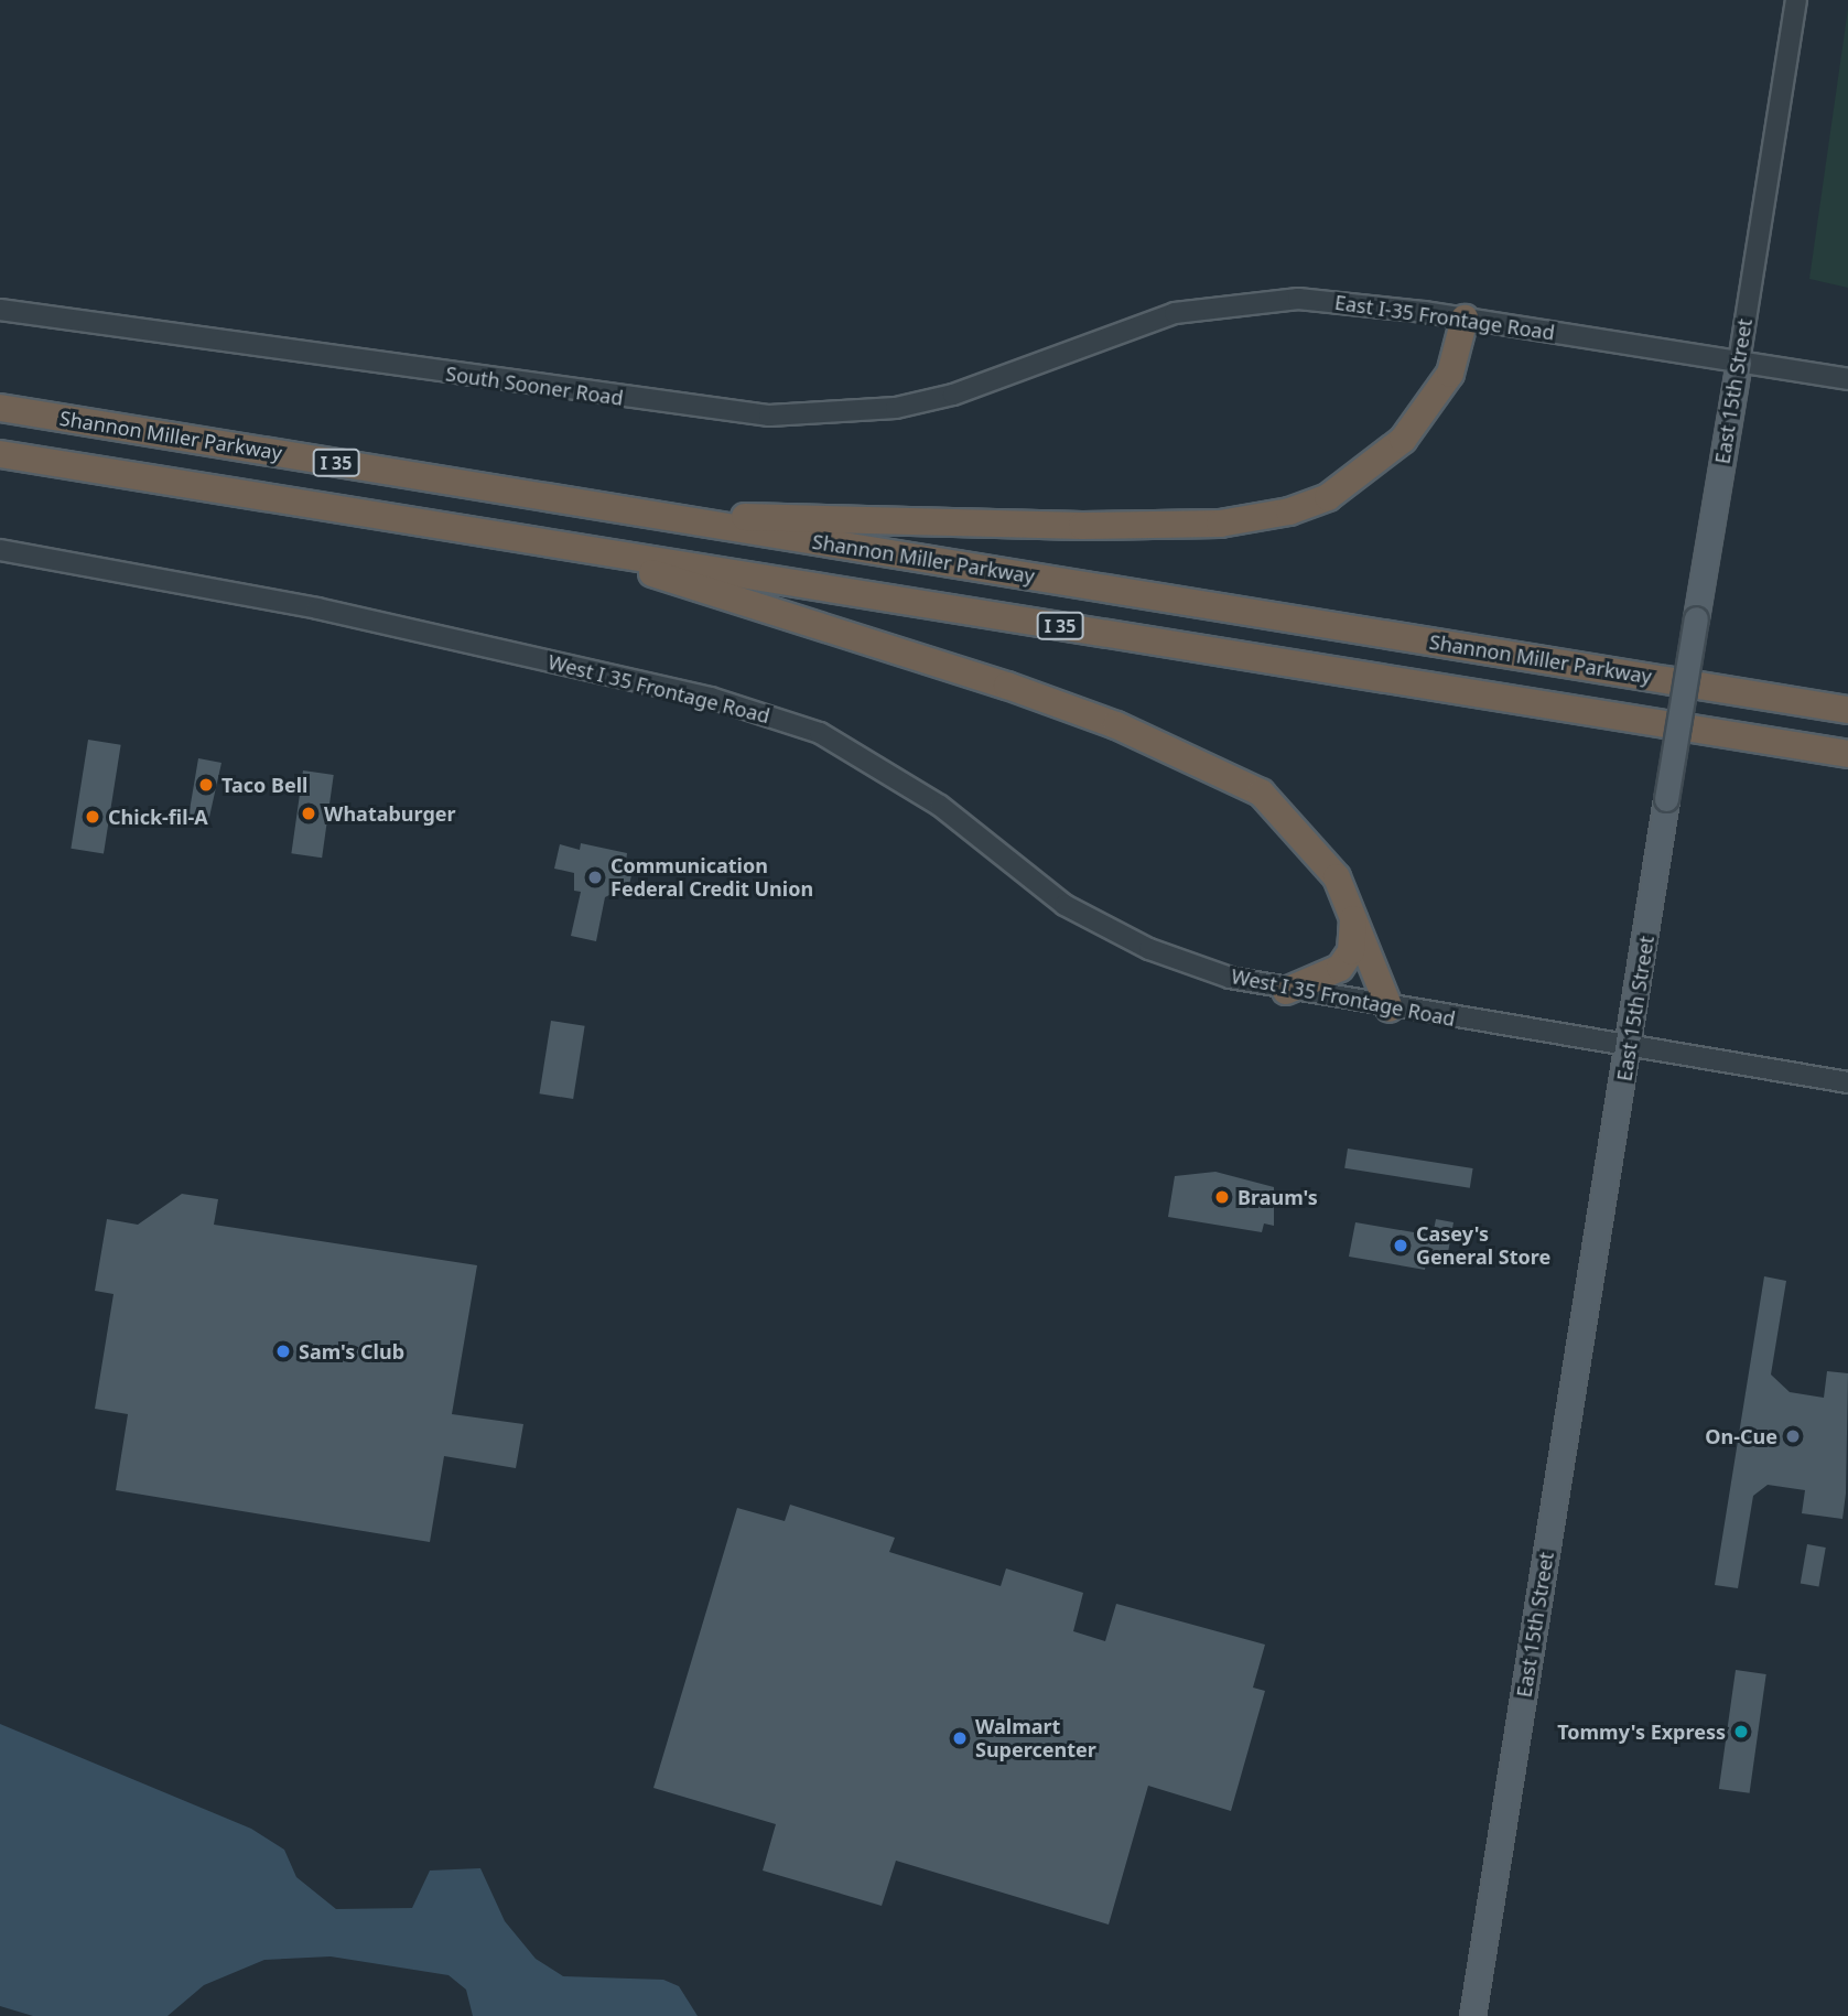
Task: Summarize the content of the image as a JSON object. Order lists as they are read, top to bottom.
{
  "streets": {
    "highway": ["Shannon Miller Parkway", "I 35"],
    "main road": ["East 15th Street"],
    "street": ["East I-35 Frontage Road", "South Sooner Road", "West I 35 Frontage Road"]
  },
  "crossings": [
    ["East I-35 Frontage Road", "South Sooner Road"],
    ["East I-35 Frontage Road", "East 15th Street"],
    ["East 15th Street", "West I 35 Frontage Road"]
  ],
  "places": [
    "Taco Bell",
    "Whataburger",
    "Chick-fil-A",
    "Communication Federal Credit Union",
    "Braum's",
    "Casey's General Store",
    "Sam's Club",
    "On-Cue",
    "Tommy's Express",
    "Walmart Supercenter"
  ]
}
